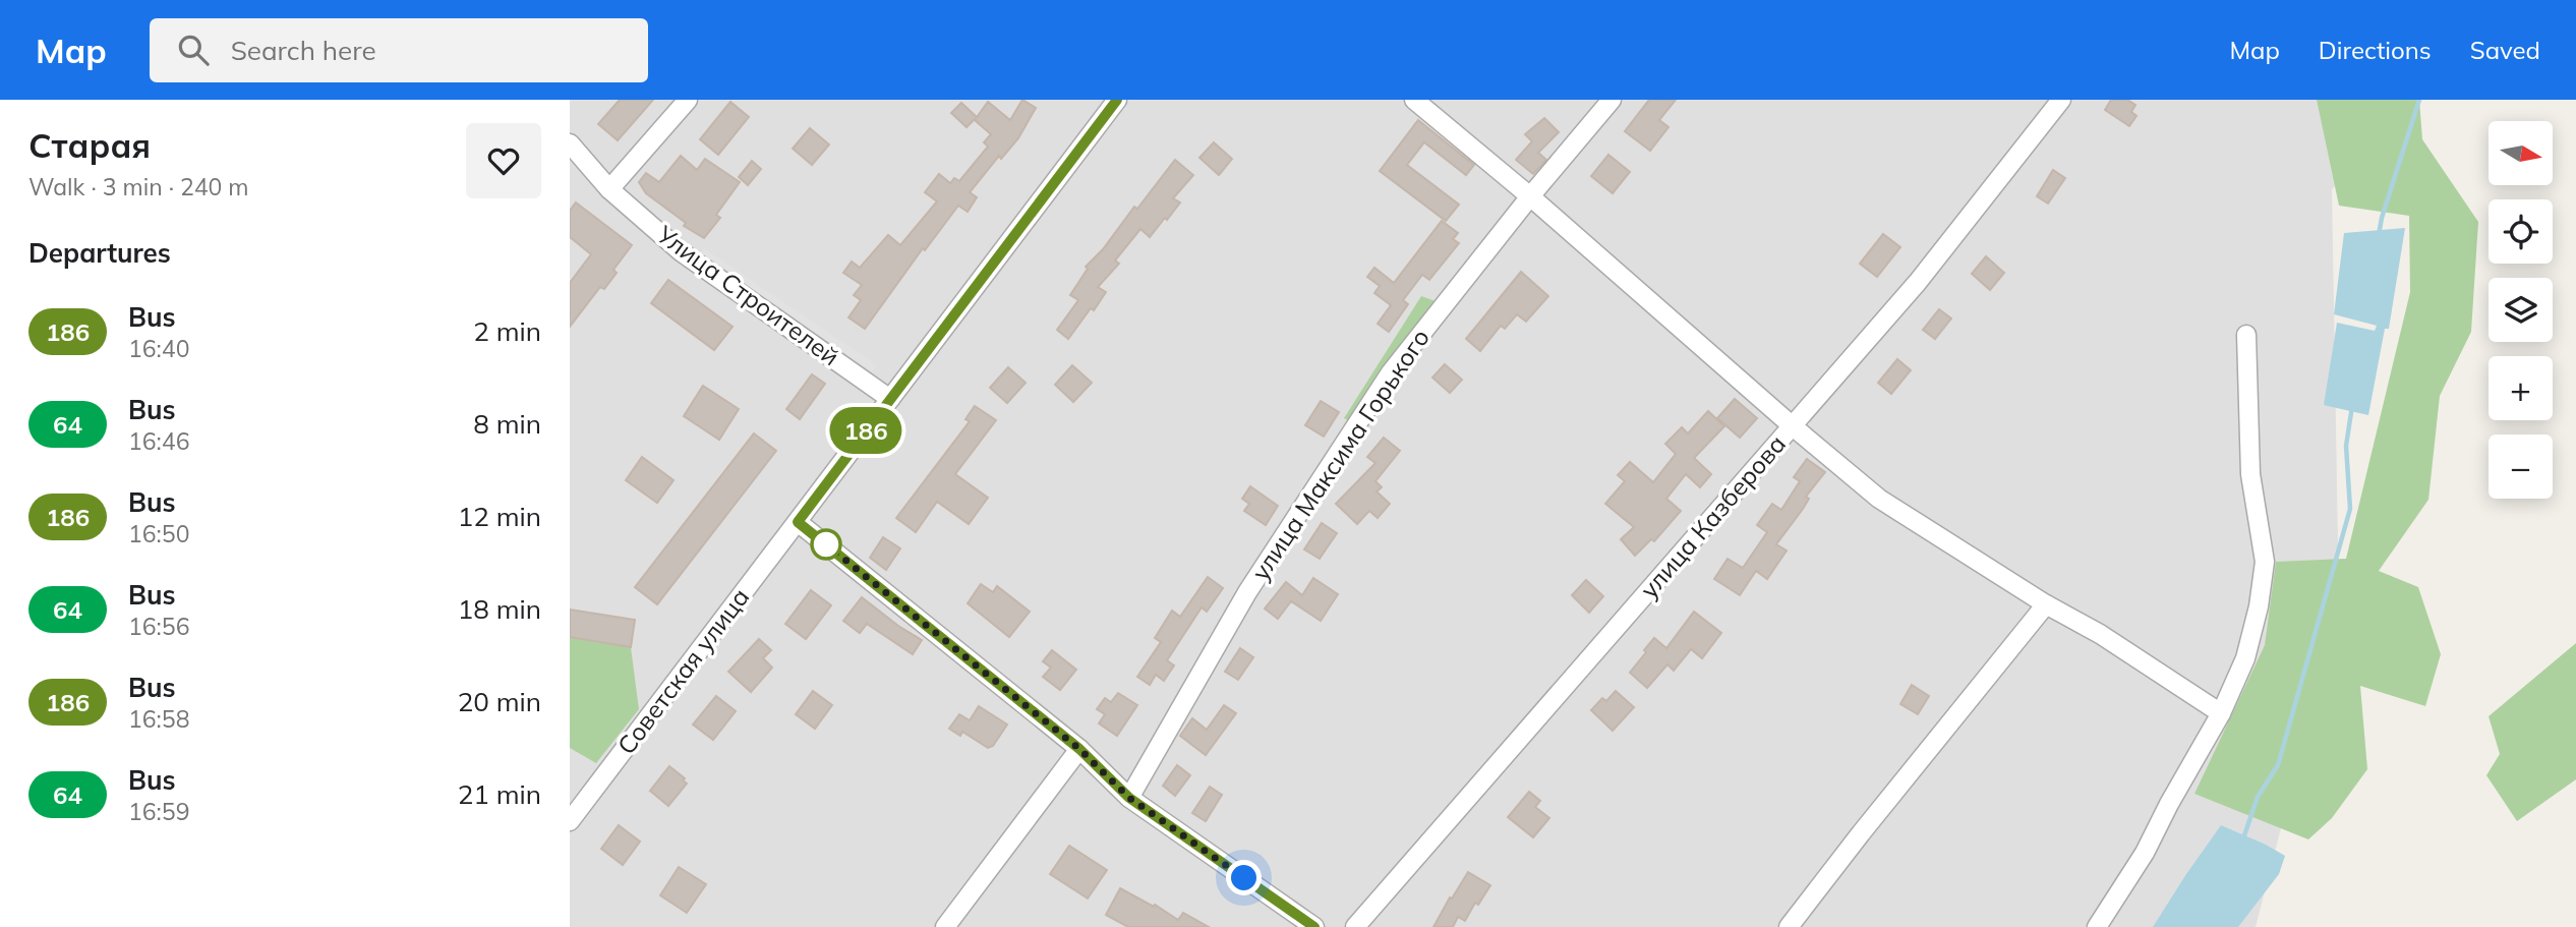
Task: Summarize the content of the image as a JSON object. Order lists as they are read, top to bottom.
{
  "streets": {
    "street": [
      "Улица Строителей",
      "улица Максима Горького",
      "улица Казберова",
      "Советская улица"
    ]
  },
  "crossings": [
    ["Улица Строителей", "Советская улица"]
  ],
  "lines": ["bus line 186"],
  "north": "right",
  "page": {
    "header": "Map",
    "search": "Search here",
    "nav": ["Map", "Directions", "Saved"],
    "heading": [
      ["Старая", "Walk · 3 min · 240 m"],
      "Departures"
    ],
    "on_map": "186",
    "map_buttons": ["+", "−"],
    "list": [
      {
        "mark": "186",
        "name": "Bus",
        "note": "16:40",
        "value": "2 min"
      },
      {
        "mark": "64",
        "name": "Bus",
        "note": "16:46",
        "value": "8 min"
      },
      {
        "mark": "186",
        "name": "Bus",
        "note": "16:50",
        "value": "12 min"
      },
      {
        "mark": "64",
        "name": "Bus",
        "note": "16:56",
        "value": "18 min"
      },
      {
        "mark": "186",
        "name": "Bus",
        "note": "16:58",
        "value": "20 min"
      },
      {
        "mark": "64",
        "name": "Bus",
        "note": "16:59",
        "value": "21 min"
      }
    ]
  }
}
